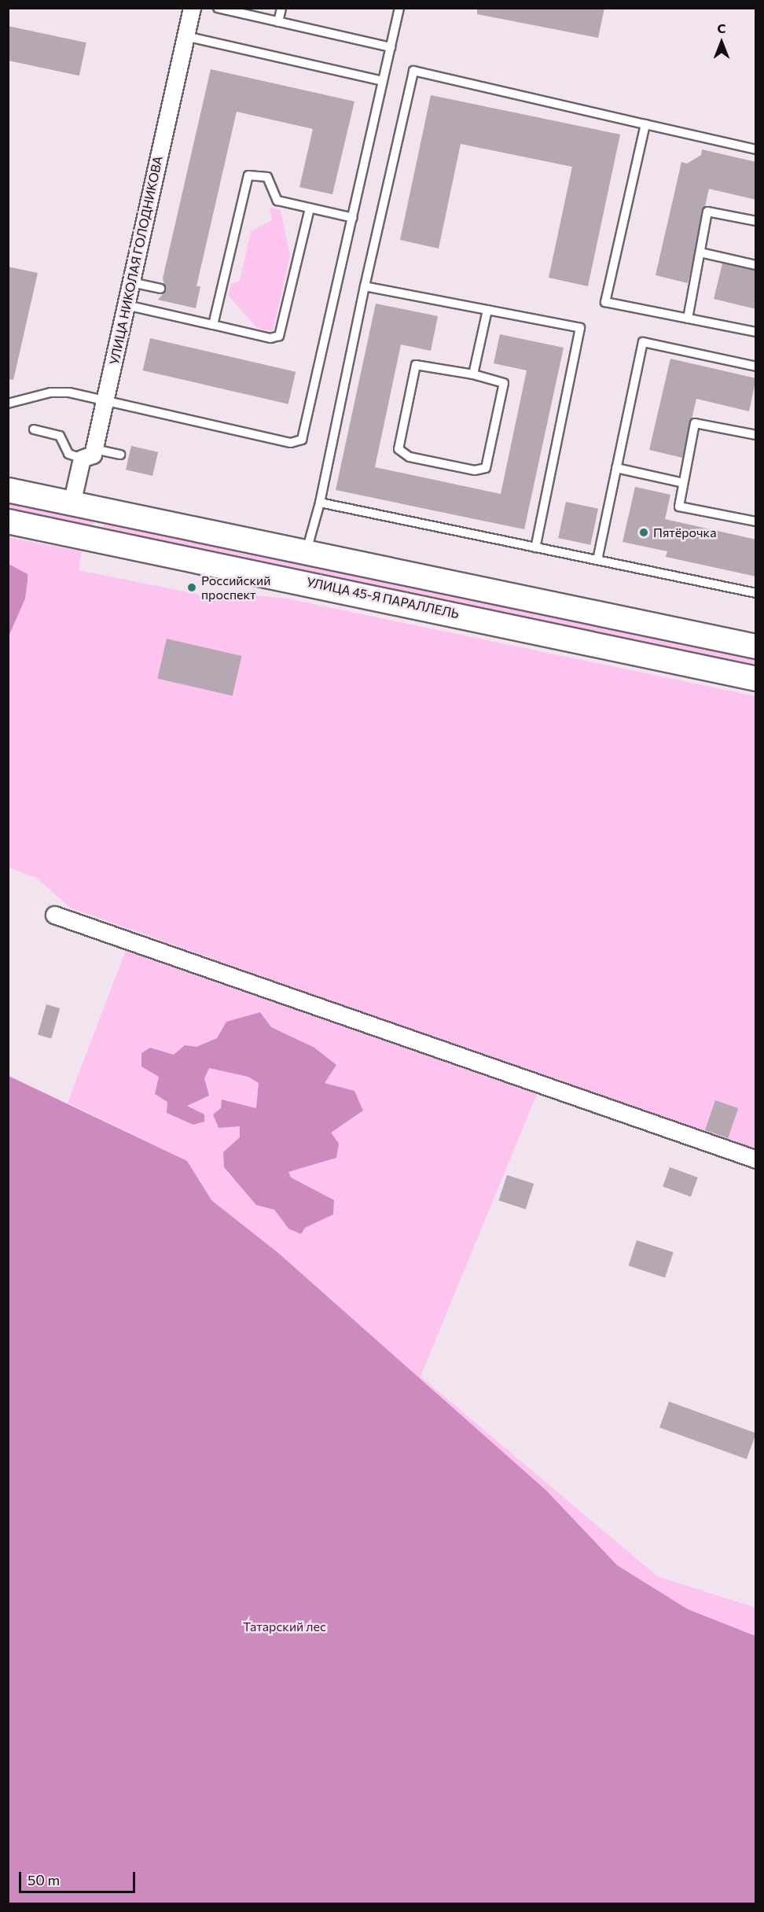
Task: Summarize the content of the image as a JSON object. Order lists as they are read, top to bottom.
{
  "streets": {
    "main road": ["УЛИЦА 45-Я ПАРАЛЛЕЛЬ"],
    "street": ["УЛИЦА НИКОЛАЯ ГОЛОДНИКОВА"]
  },
  "parks": ["Татарский лес"],
  "places": ["Пятёрочка", "Российский проспект"],
  "scale_bar": "50 m",
  "north": "top"
}
